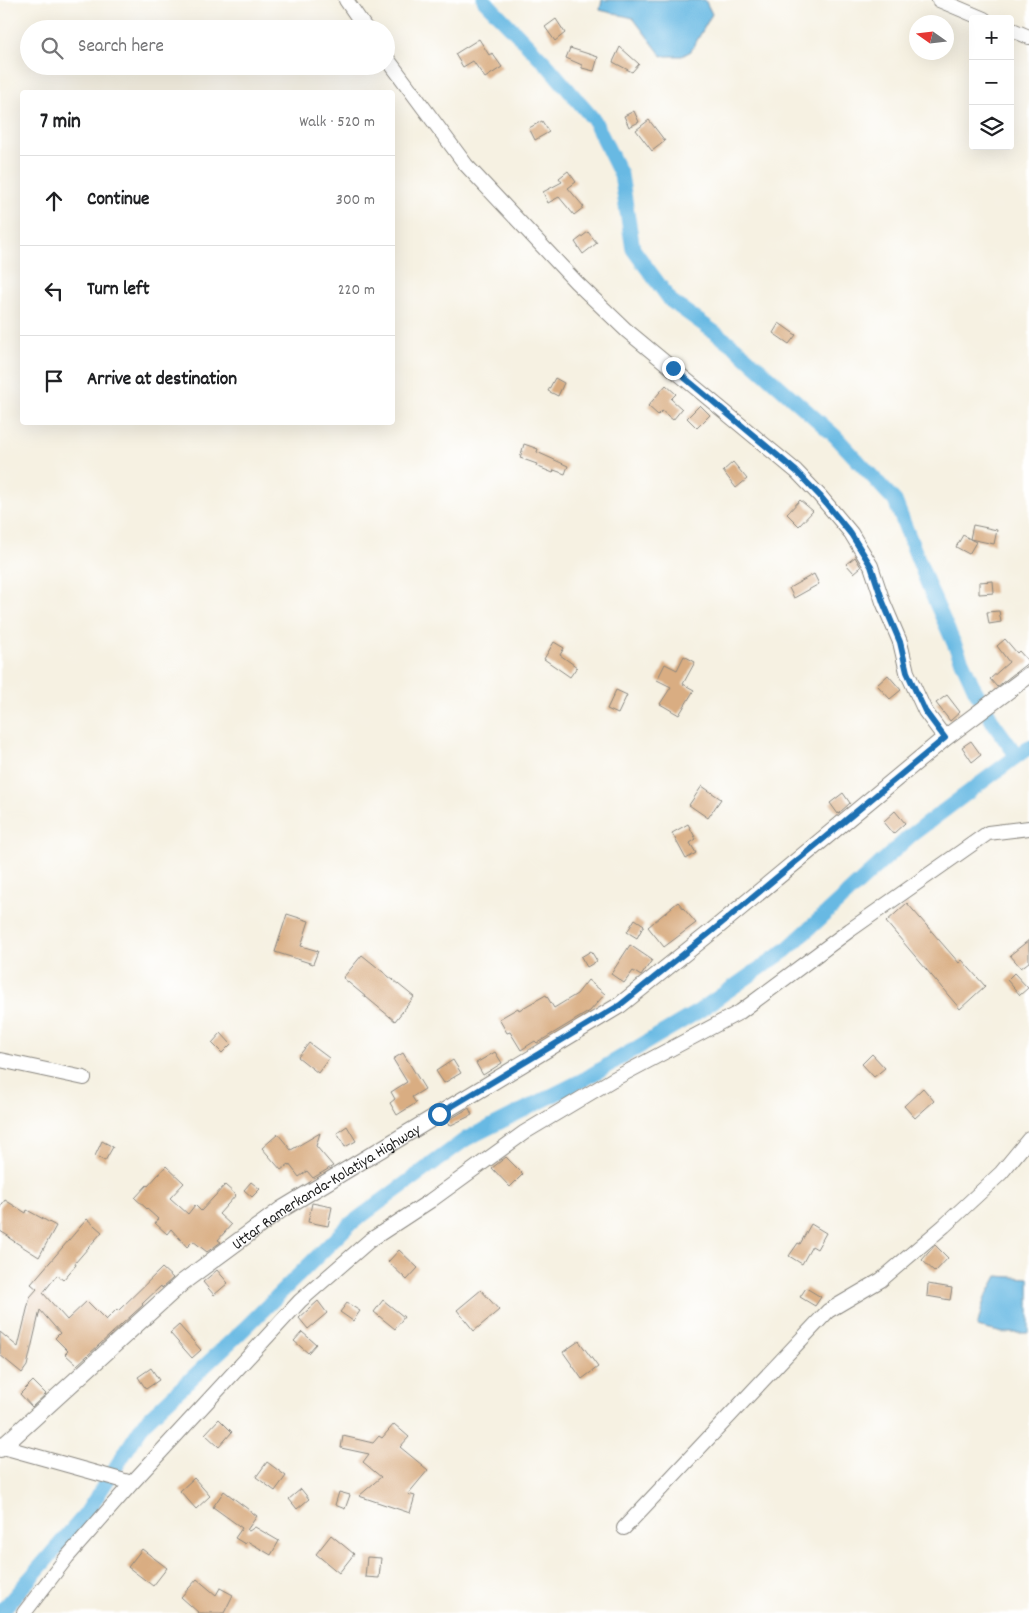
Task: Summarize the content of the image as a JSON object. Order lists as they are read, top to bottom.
{
  "streets": {
    "street": ["Uttar Ramerkanda-Kolatiya Highway"]
  },
  "north": "left",
  "page": {
    "map_buttons": ["+", "−"],
    "search": "Search here",
    "heading": ["7 min", "Walk · 520 m"],
    "list": [
      ["Continue", "300 m"],
      ["Turn left", "220 m"],
      "Arrive at destination"
    ]
  }
}
